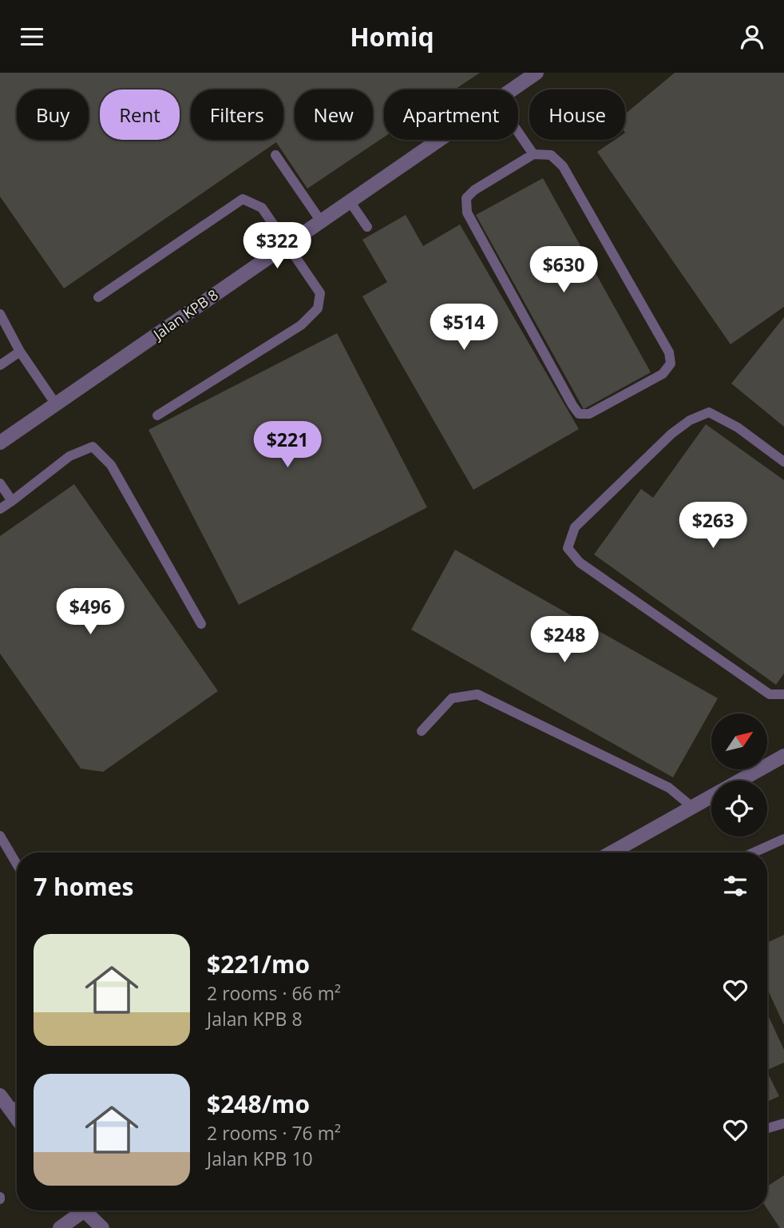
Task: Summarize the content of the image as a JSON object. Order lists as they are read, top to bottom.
{
  "streets": {
    "street": ["Jalan KPB 8"]
  },
  "north": "top right",
  "page": {
    "header": "Homiq",
    "chip": [
      "Buy",
      "Rent",
      "Filters",
      "New",
      "Apartment",
      "House"
    ],
    "price": [
      "$322",
      "$630",
      "$514",
      "$221",
      "$263",
      "$496",
      "$248"
    ],
    "heading": "7 homes",
    "list": [
      {
        "name": "$221/mo",
        "note": "2 rooms · 66 m² · Jalan KPB 8"
      },
      {
        "name": "$248/mo",
        "note": "2 rooms · 76 m² · Jalan KPB 10"
      }
    ]
  }
}
